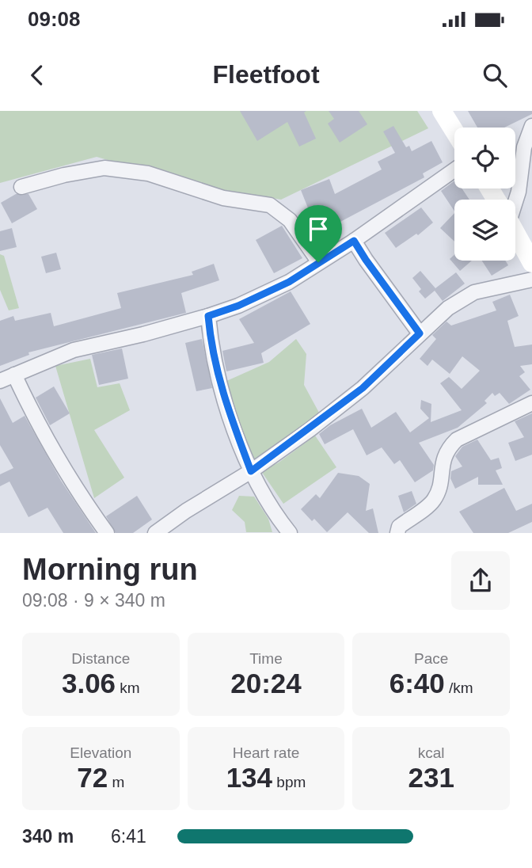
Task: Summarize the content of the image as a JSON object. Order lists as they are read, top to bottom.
{
  "page": {
    "status": "09:08",
    "header": "Fleetfoot",
    "heading": ["Morning run", "09:08 · 9 × 340 m"],
    "stats": [
      ["Distance", "3.06 km"],
      ["Time", "20:24"],
      ["Pace", "6:40 /km"],
      ["Elevation", "72 m"],
      ["Heart rate", "134 bpm"],
      ["kcal", "231"]
    ],
    "list": [
      {
        "name": "340 m",
        "note": "6:41"
      }
    ]
  }
}
